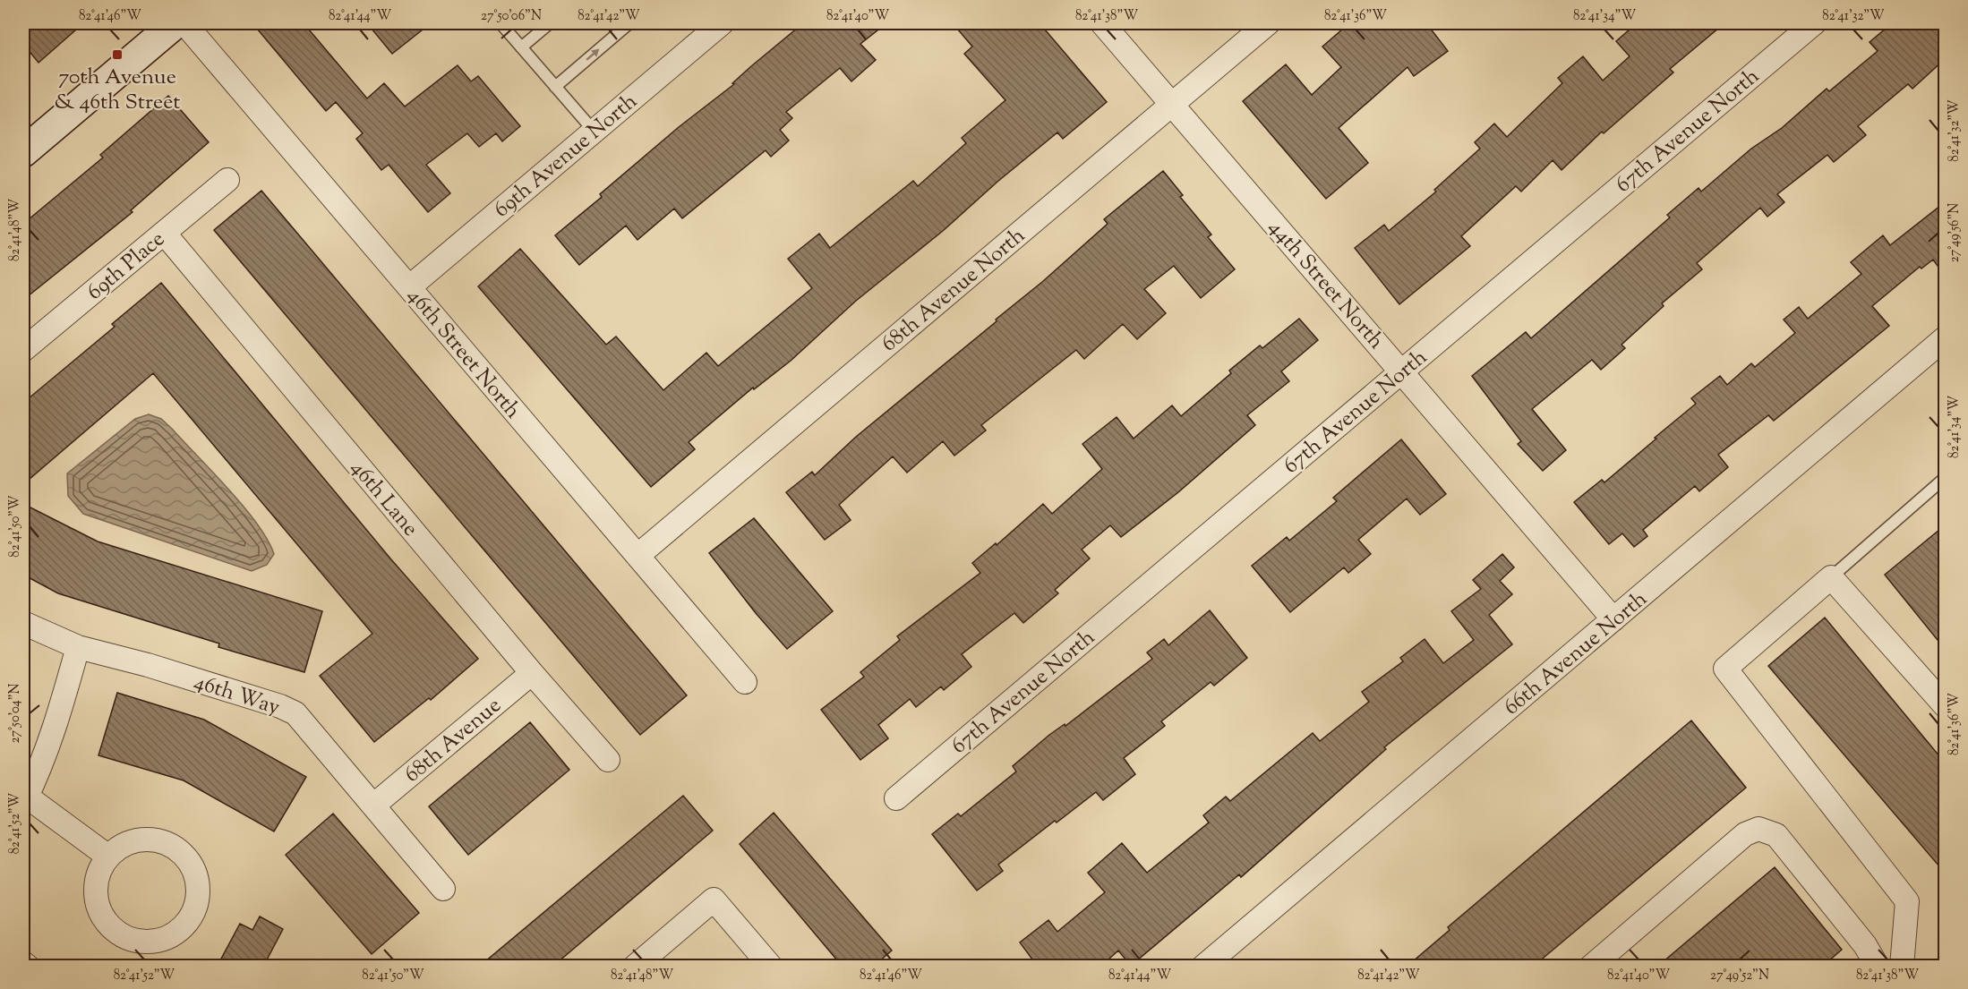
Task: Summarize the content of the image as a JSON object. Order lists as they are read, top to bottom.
{
  "streets": {
    "street": [
      "67th Avenue North",
      "69th Avenue North",
      "69th Place",
      "44th Street North",
      "68th Avenue North",
      "46th Street North",
      "46th Lane",
      "66th Avenue North",
      "46th Way",
      "68th Avenue"
    ]
  },
  "crossings": [
    ["67th Avenue North", "44th Street North"],
    ["69th Avenue North", "46th Street North"],
    ["69th Place", "46th Lane"],
    ["44th Street North", "68th Avenue North"],
    ["44th Street North", "66th Avenue North"],
    ["68th Avenue North", "46th Street North"],
    ["46th Lane", "68th Avenue"],
    ["46th Way", "68th Avenue"]
  ],
  "places": {
    "transit": ["70th Avenue & 46th Street"]
  },
  "coordinates": [
    "82°41'46\"W",
    "82°41'44\"W",
    "27°50'06\"N",
    "82°41'42\"W",
    "82°41'40\"W",
    "82°41'38\"W",
    "82°41'36\"W",
    "82°41'34\"W",
    "82°41'32\"W",
    "82°41'48\"W",
    "27°49'56\"N",
    "82°41'50\"W",
    "27°50'04\"N",
    "82°41'52\"W",
    "27°49'52\"N"
  ]
}
